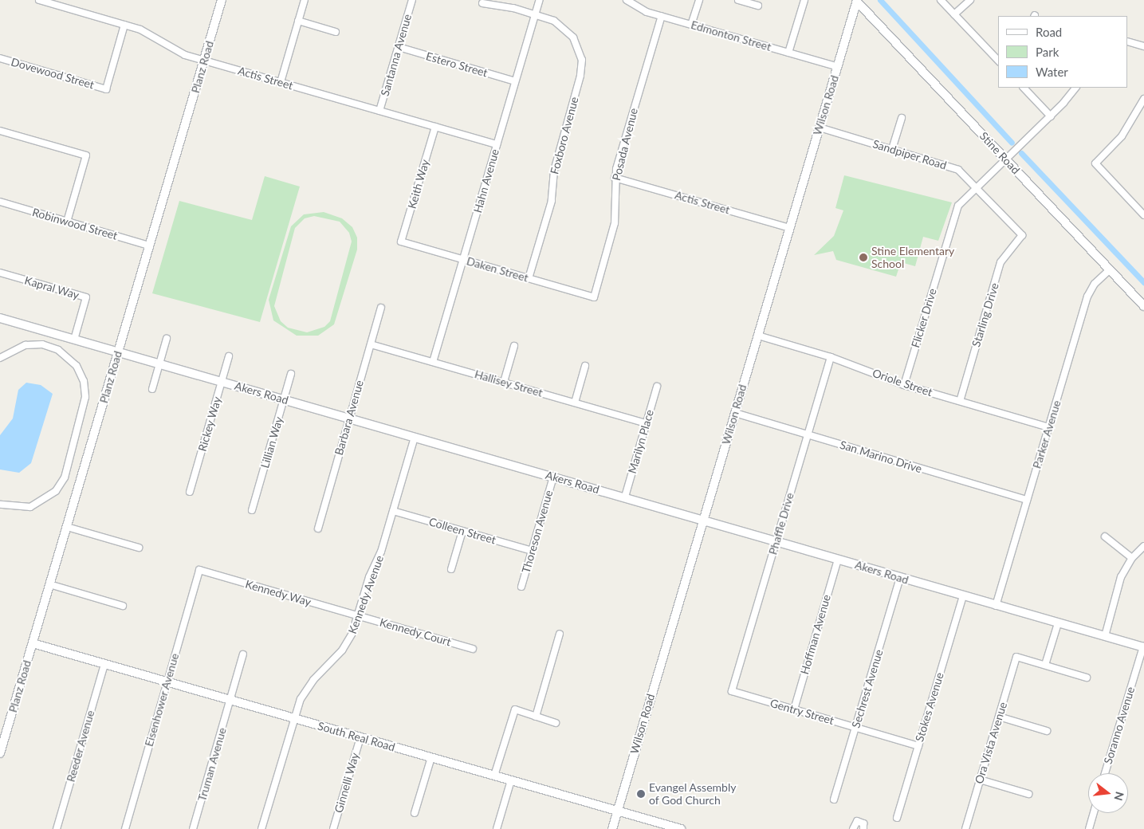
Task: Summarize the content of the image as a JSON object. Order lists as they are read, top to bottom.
{
  "streets": {
    "street": [
      "Edmonton Street",
      "Santanna Avenue",
      "Estero Street",
      "Planz Road",
      "Dovewood Street",
      "Actis Street",
      "Wilson Road",
      "Foxboro Avenue",
      "Posada Avenue",
      "Stine Road",
      "Sandpiper Road",
      "Hahn Avenue",
      "Keith Way",
      "Robinwood Street",
      "Daken Street",
      "Kapral Way",
      "Starling Drive",
      "Flicker Drive",
      "Oriole Street",
      "Hallisey Street",
      "Akers Road",
      "Barbara Avenue",
      "Rickey Way",
      "Parker Avenue",
      "Marilyn Place",
      "Lillian Way",
      "San Marino Drive",
      "Phaffle Drive",
      "Colleen Street",
      "Thoreson Avenue",
      "Kennedy Way",
      "Kennedy Avenue",
      "Kennedy Court",
      "Hoffman Avenue",
      "Sechrest Avenue",
      "Eisenhower Avenue",
      "Stokes Avenue",
      "Gentry Street",
      "Soranno Avenue",
      "South Real Road",
      "Ora Vista Avenue",
      "Reeder Avenue",
      "Truman Avenue",
      "Ginnelli Way"
    ]
  },
  "crossings": [
    ["Edmonton Street", "Wilson Road"],
    ["Edmonton Street", "Posada Avenue"],
    ["Santanna Avenue", "Estero Street"],
    ["Santanna Avenue", "Actis Street"],
    ["Estero Street", "Hahn Avenue"],
    ["Planz Road", "Actis Street"],
    ["Planz Road", "Robinwood Street"],
    ["Planz Road", "Akers Road"],
    ["Planz Road", "South Real Road"],
    ["Dovewood Street", "Actis Street"],
    ["Actis Street", "Wilson Road"],
    ["Actis Street", "Posada Avenue"],
    ["Actis Street", "Hahn Avenue"],
    ["Actis Street", "Keith Way"],
    ["Wilson Road", "Stine Road"],
    ["Wilson Road", "Sandpiper Road"],
    ["Wilson Road", "Oriole Street"],
    ["Wilson Road", "Akers Road"],
    ["Wilson Road", "San Marino Drive"],
    ["Wilson Road", "South Real Road"],
    ["Foxboro Avenue", "Hahn Avenue"],
    ["Foxboro Avenue", "Daken Street"],
    ["Posada Avenue", "Daken Street"],
    ["Stine Road", "Flicker Drive"],
    ["Stine Road", "Parker Avenue"],
    ["Sandpiper Road", "Starling Drive"],
    ["Sandpiper Road", "Flicker Drive"],
    ["Hahn Avenue", "Daken Street"],
    ["Hahn Avenue", "Hallisey Street"],
    ["Keith Way", "Daken Street"],
    ["Kapral Way", "Akers Road"],
    ["Starling Drive", "Oriole Street"],
    ["Flicker Drive", "Oriole Street"],
    ["Oriole Street", "Parker Avenue"],
    ["Oriole Street", "Phaffle Drive"],
    ["Hallisey Street", "Barbara Avenue"],
    ["Hallisey Street", "Marilyn Place"],
    ["Akers Road", "Barbara Avenue"],
    ["Akers Road", "Rickey Way"],
    ["Akers Road", "Parker Avenue"],
    ["Akers Road", "Marilyn Place"],
    ["Akers Road", "Lillian Way"],
    ["Akers Road", "Phaffle Drive"],
    ["Akers Road", "Thoreson Avenue"],
    ["Akers Road", "Kennedy Avenue"],
    ["Akers Road", "Hoffman Avenue"],
    ["Akers Road", "Sechrest Avenue"],
    ["Akers Road", "Stokes Avenue"],
    ["Akers Road", "Soranno Avenue"],
    ["Parker Avenue", "San Marino Drive"],
    ["San Marino Drive", "Phaffle Drive"],
    ["Phaffle Drive", "Gentry Street"],
    ["Colleen Street", "Thoreson Avenue"],
    ["Colleen Street", "Kennedy Avenue"],
    ["Kennedy Way", "Kennedy Avenue"],
    ["Kennedy Way", "Kennedy Court"],
    ["Kennedy Way", "Eisenhower Avenue"],
    ["Kennedy Avenue", "Kennedy Court"],
    ["Kennedy Avenue", "South Real Road"],
    ["Hoffman Avenue", "Gentry Street"],
    ["Sechrest Avenue", "Gentry Street"],
    ["Eisenhower Avenue", "South Real Road"],
    ["Stokes Avenue", "Gentry Street"],
    ["South Real Road", "Reeder Avenue"],
    ["South Real Road", "Truman Avenue"],
    ["South Real Road", "Ginnelli Way"]
  ],
  "places": ["Stine Elementary School", "Evangel Assembly of God Church"],
  "legend": ["Road", "Park", "Water"],
  "north": "right"
}
